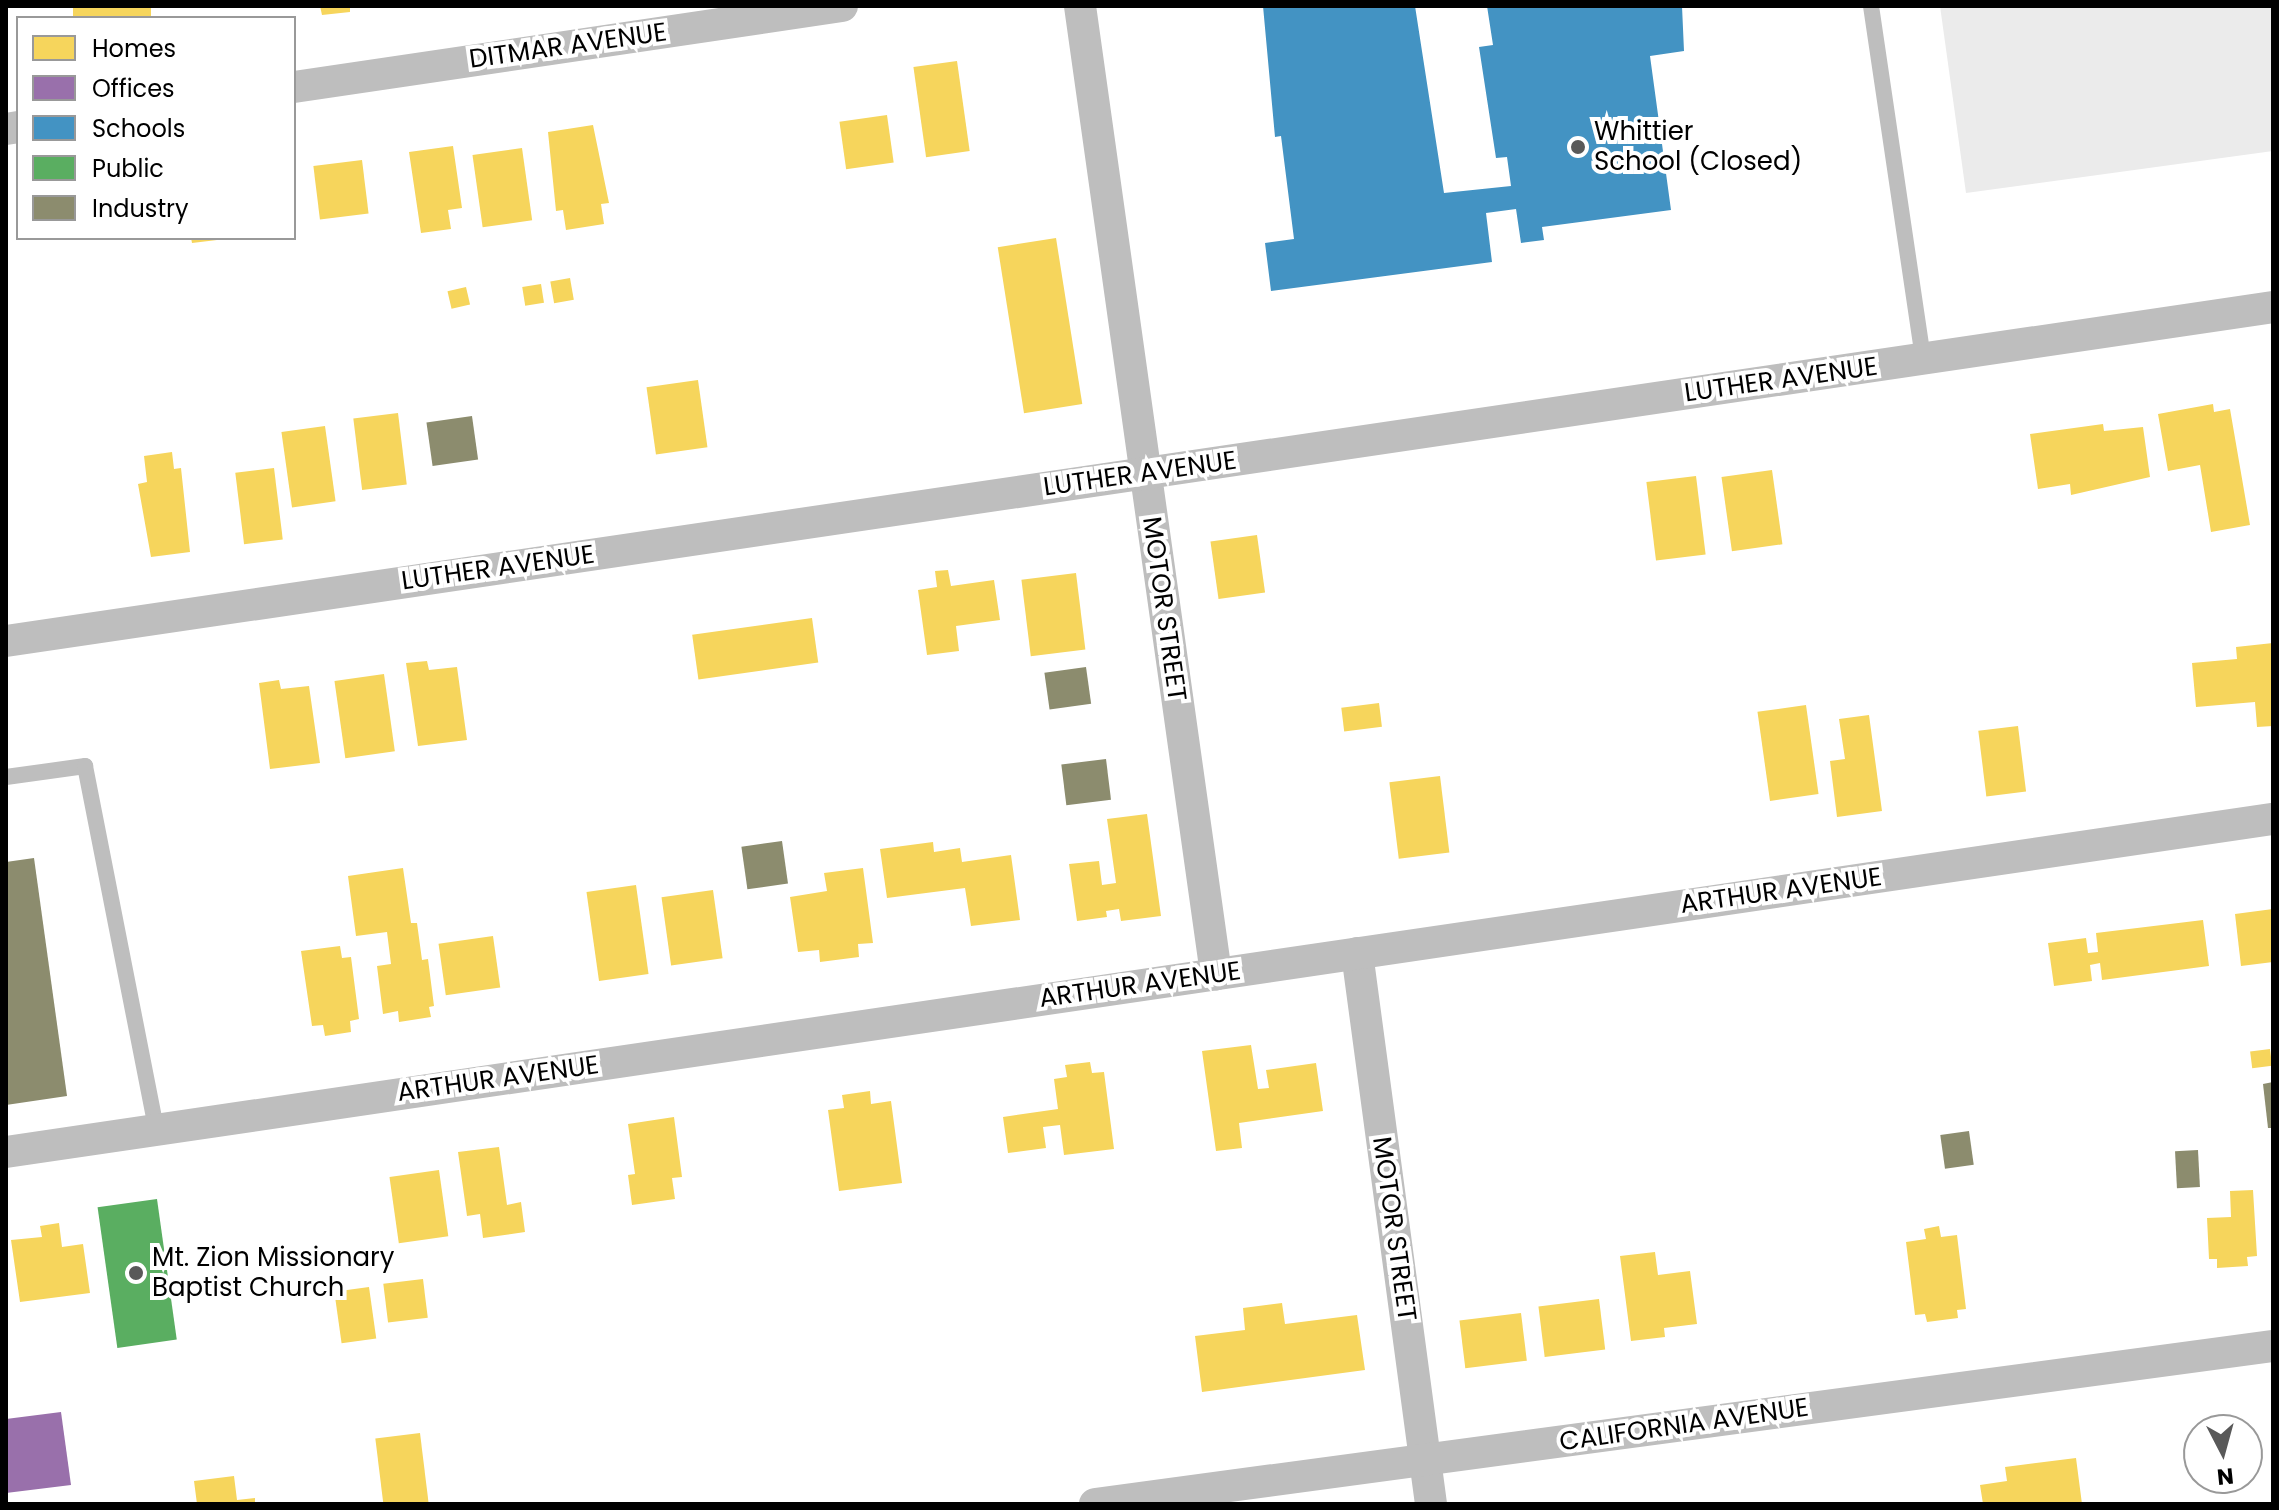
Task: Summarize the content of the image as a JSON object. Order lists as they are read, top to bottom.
{
  "streets": {
    "street": [
      "DITMAR AVENUE",
      "LUTHER AVENUE",
      "MOTOR STREET",
      "ARTHUR AVENUE",
      "CALIFORNIA AVENUE"
    ]
  },
  "crossings": [
    ["LUTHER AVENUE", "MOTOR STREET"],
    ["MOTOR STREET", "ARTHUR AVENUE"],
    ["MOTOR STREET", "CALIFORNIA AVENUE"]
  ],
  "places": ["Whittier School (Closed)", "Mt. Zion Missionary Baptist Church"],
  "legend": [
    "Homes",
    "Offices",
    "Schools",
    "Public",
    "Industry"
  ],
  "north": "bottom"
}
